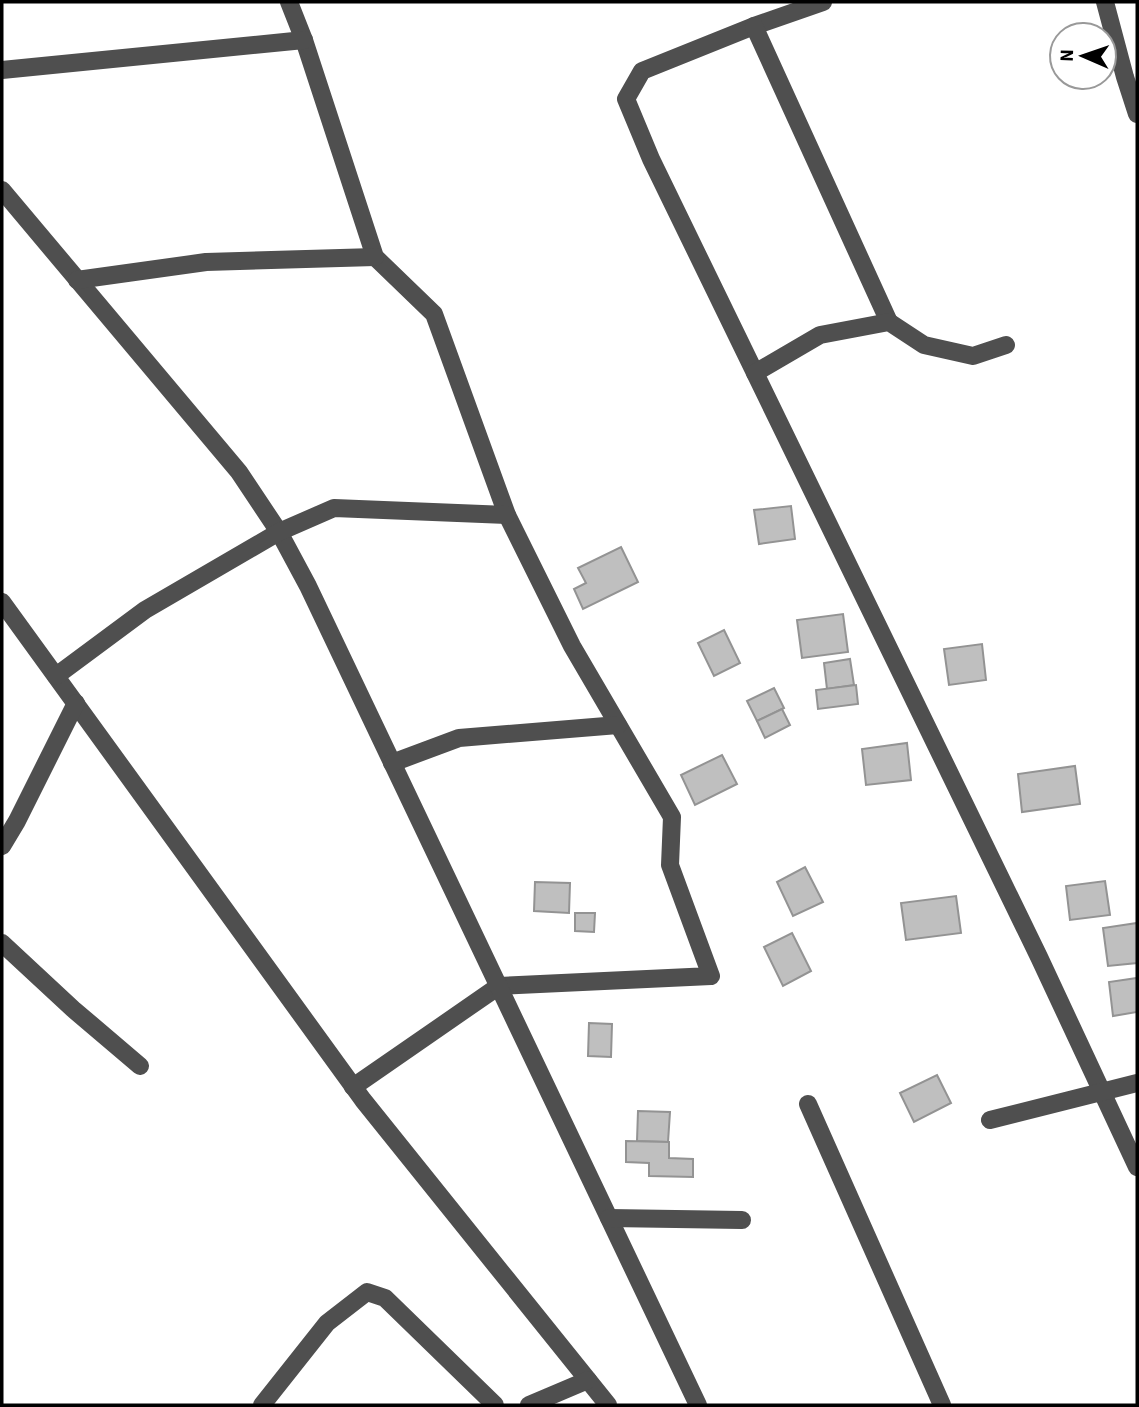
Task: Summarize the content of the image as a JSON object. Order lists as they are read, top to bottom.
{
  "north": "left"
}
